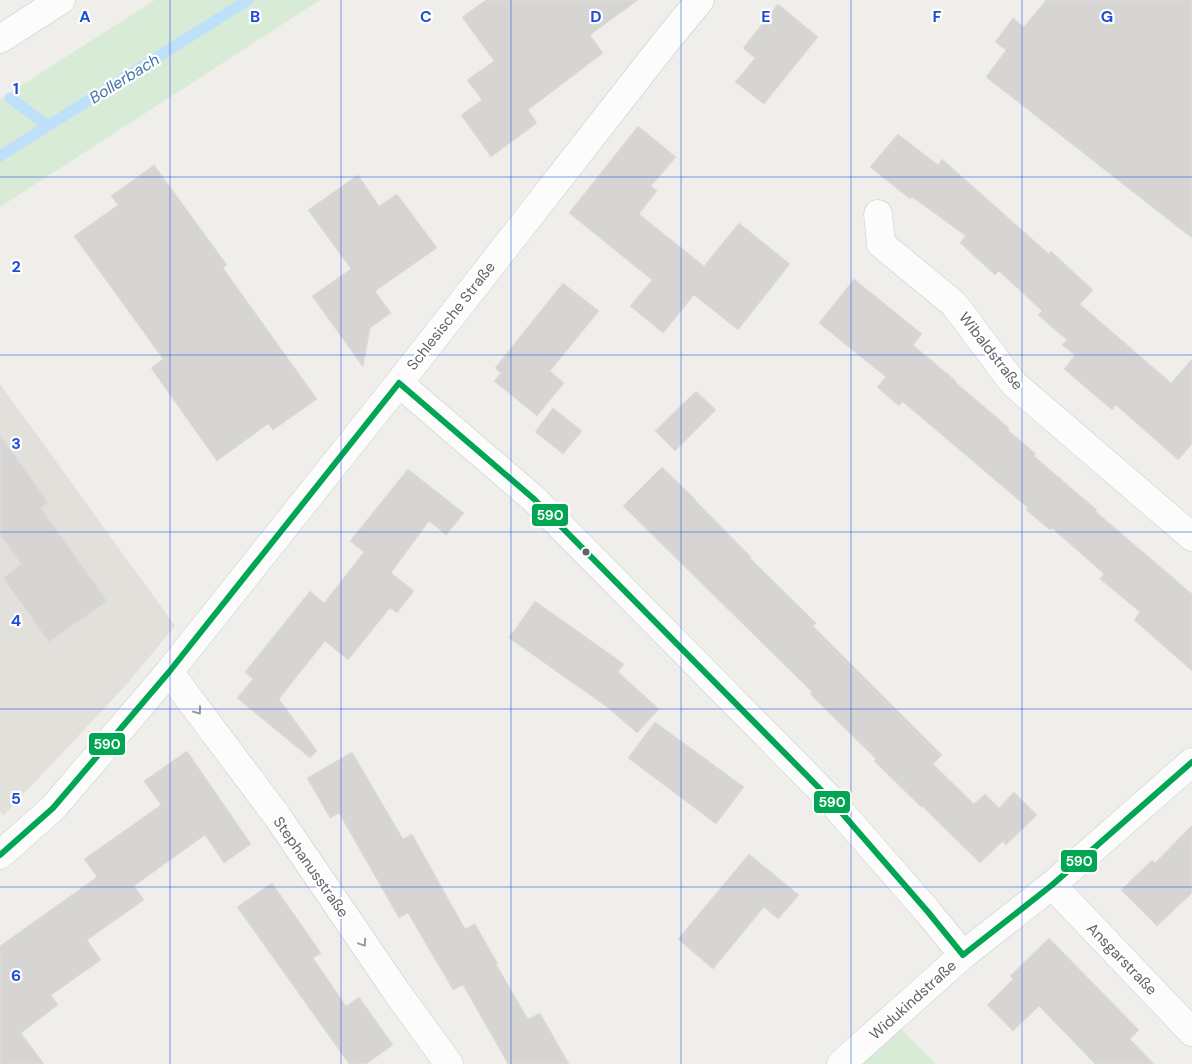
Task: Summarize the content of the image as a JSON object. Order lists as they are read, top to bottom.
{
  "streets": {
    "street": [
      "Schlesische Straße",
      "Wibaldstraße",
      "Stephanusstraße",
      "Ansgarstraße",
      "Widukindstraße"
    ]
  },
  "crossings": [
    ["Schlesische Straße", "Stephanusstraße"],
    ["Ansgarstraße", "Widukindstraße"]
  ],
  "one_way": ["Stephanusstraße"],
  "water": ["Bollerbach"],
  "lines": ["transit line 590"],
  "grid": {
    "columns": [
      "A",
      "B",
      "C",
      "D",
      "E",
      "F",
      "G"
    ],
    "rows": [
      "1",
      "2",
      "3",
      "4",
      "5",
      "6"
    ]
  }
}
